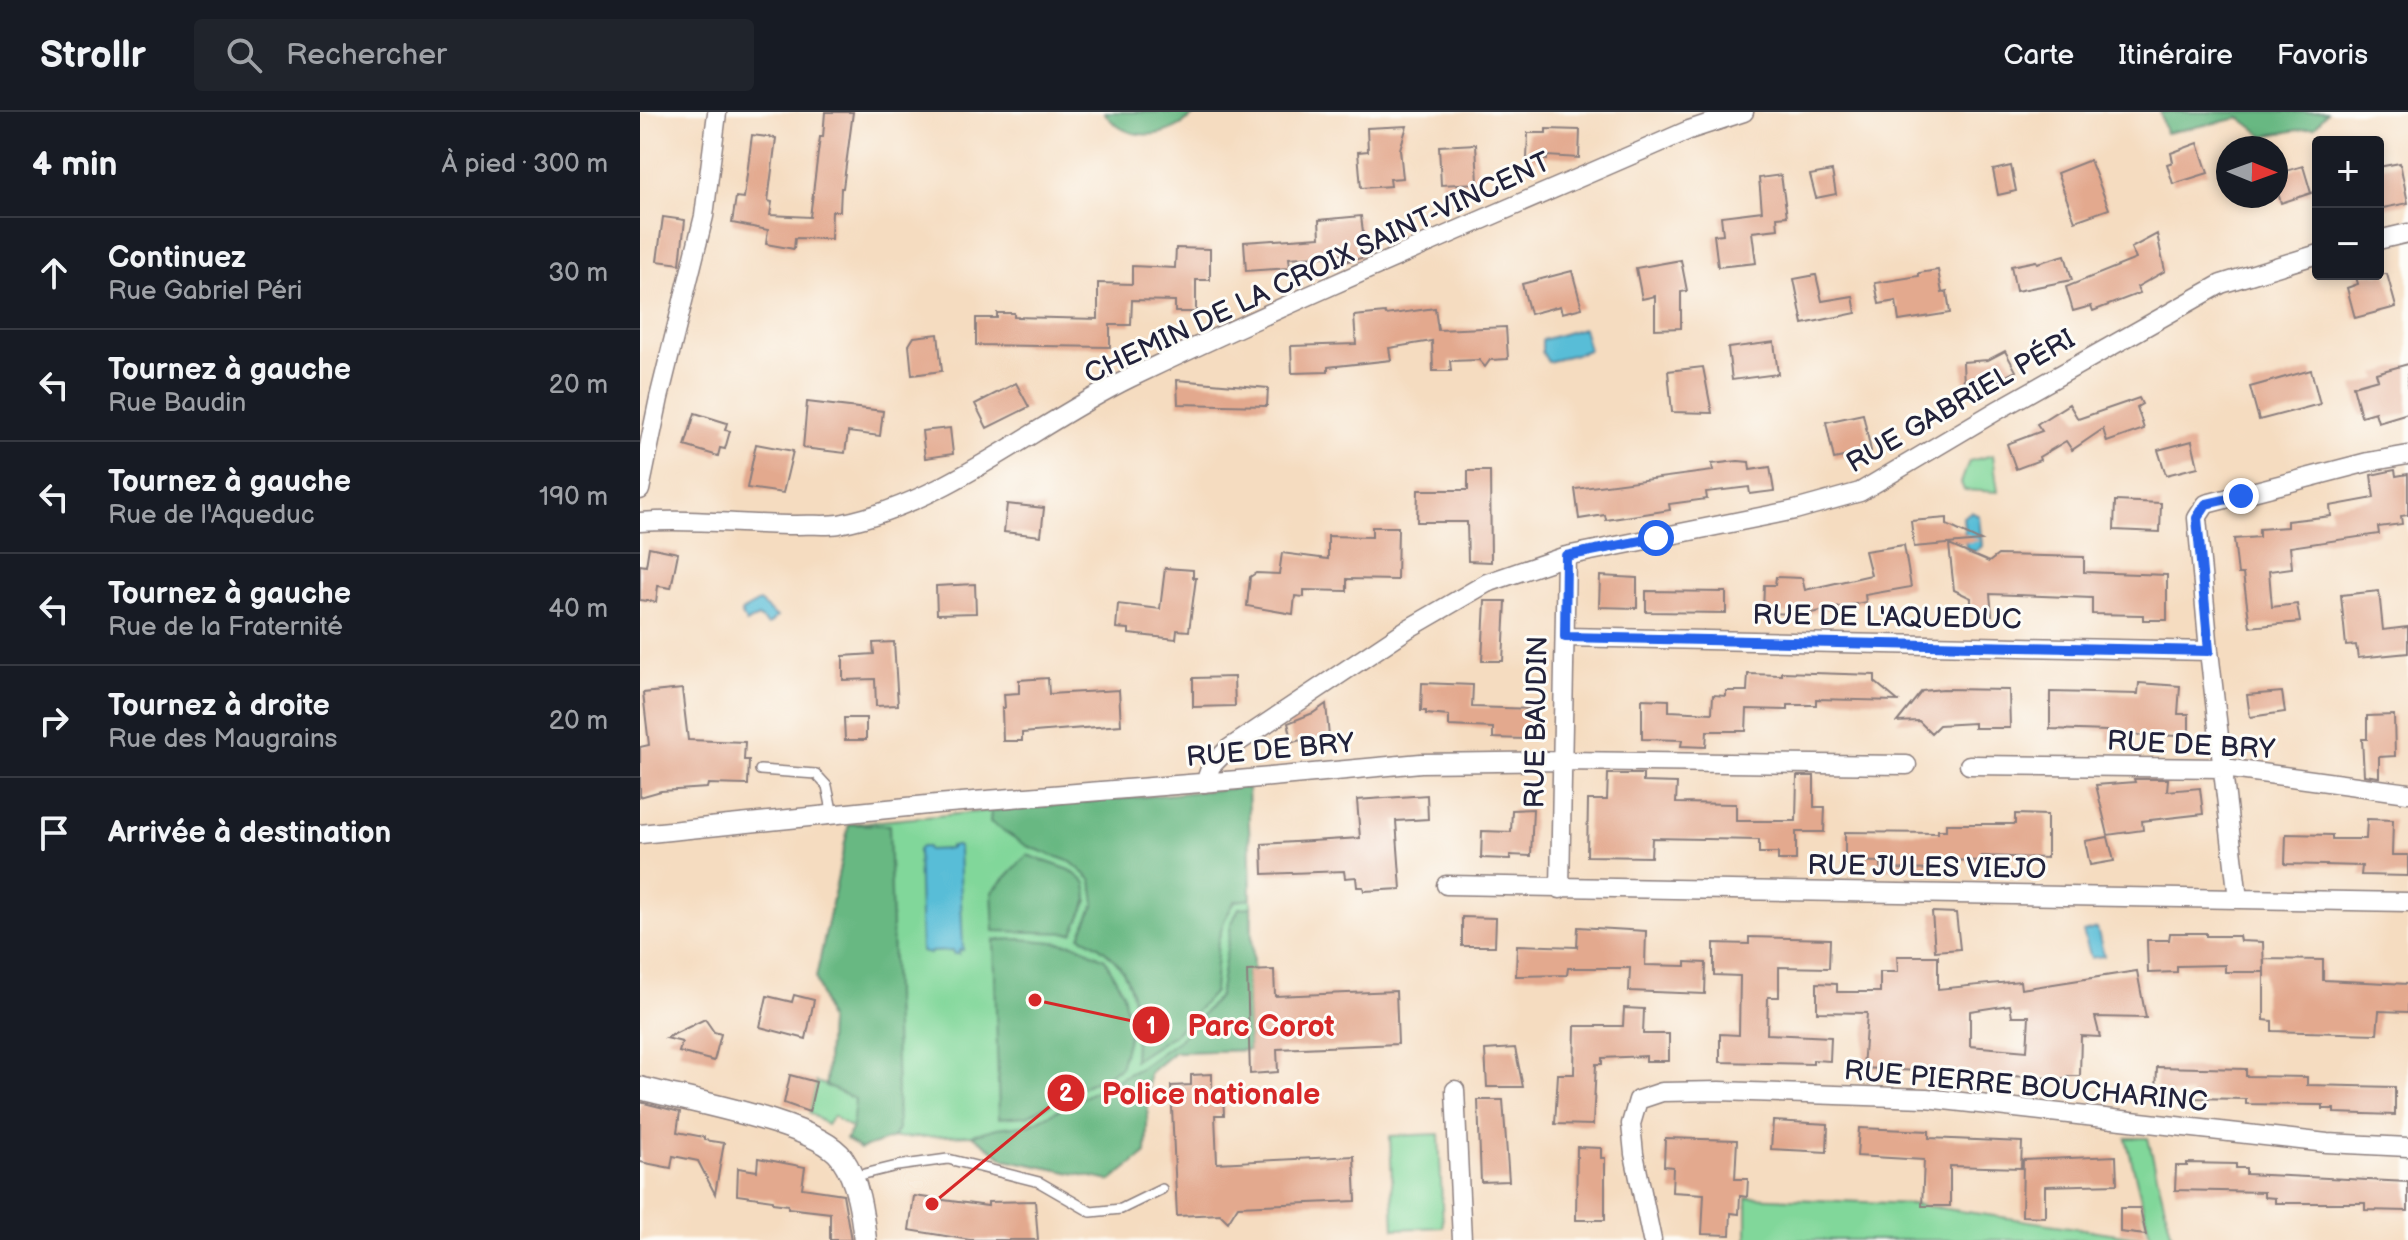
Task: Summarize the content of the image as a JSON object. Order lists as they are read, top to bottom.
{
  "streets": {
    "street": [
      "CHEMIN DE LA CROIX SAINT-VINCENT",
      "RUE GABRIEL PÉRI",
      "RUE DE L'AQUEDUC",
      "RUE BAUDIN",
      "RUE DE BRY",
      "RUE JULES VIEJO",
      "RUE PIERRE BOUCHARINC"
    ]
  },
  "crossings": [
    ["RUE GABRIEL PÉRI", "RUE BAUDIN"],
    ["RUE GABRIEL PÉRI", "RUE DE BRY"],
    ["RUE DE L'AQUEDUC", "RUE BAUDIN"],
    ["RUE BAUDIN", "RUE DE BRY"],
    ["RUE BAUDIN", "RUE JULES VIEJO"]
  ],
  "places": ["Parc Corot", "Police nationale"],
  "north": "right",
  "page": {
    "header": "Strollr",
    "search": "Rechercher",
    "nav": ["Carte", "Itinéraire", "Favoris"],
    "heading": ["4 min", "À pied · 300 m"],
    "map_buttons": ["+", "−"],
    "list": [
      ["Continuez", "Rue Gabriel Péri", "30 m"],
      ["Tournez à gauche", "Rue Baudin", "20 m"],
      ["Tournez à gauche", "Rue de l'Aqueduc", "190 m"],
      ["Tournez à gauche", "Rue de la Fraternité", "40 m"],
      ["Tournez à droite", "Rue des Maugrains", "20 m"],
      "Arrivée à destination"
    ]
  }
}
